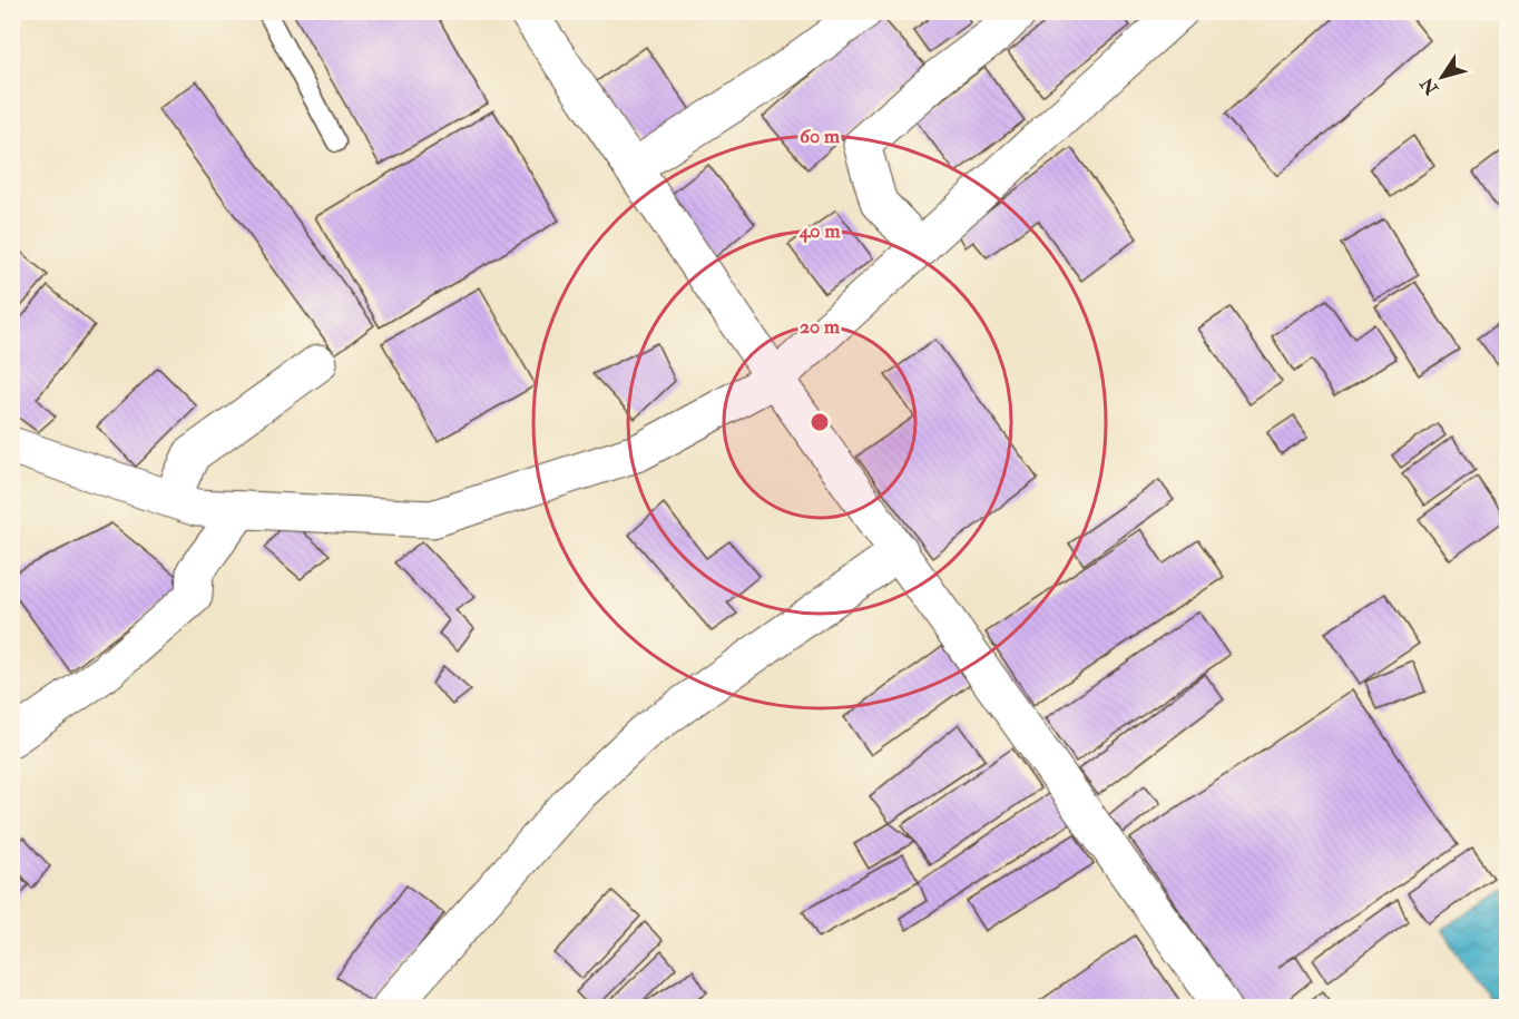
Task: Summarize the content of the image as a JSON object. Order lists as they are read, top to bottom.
{
  "north": "bottom left",
  "rings": ["60 m", "40 m", "20 m"]
}
